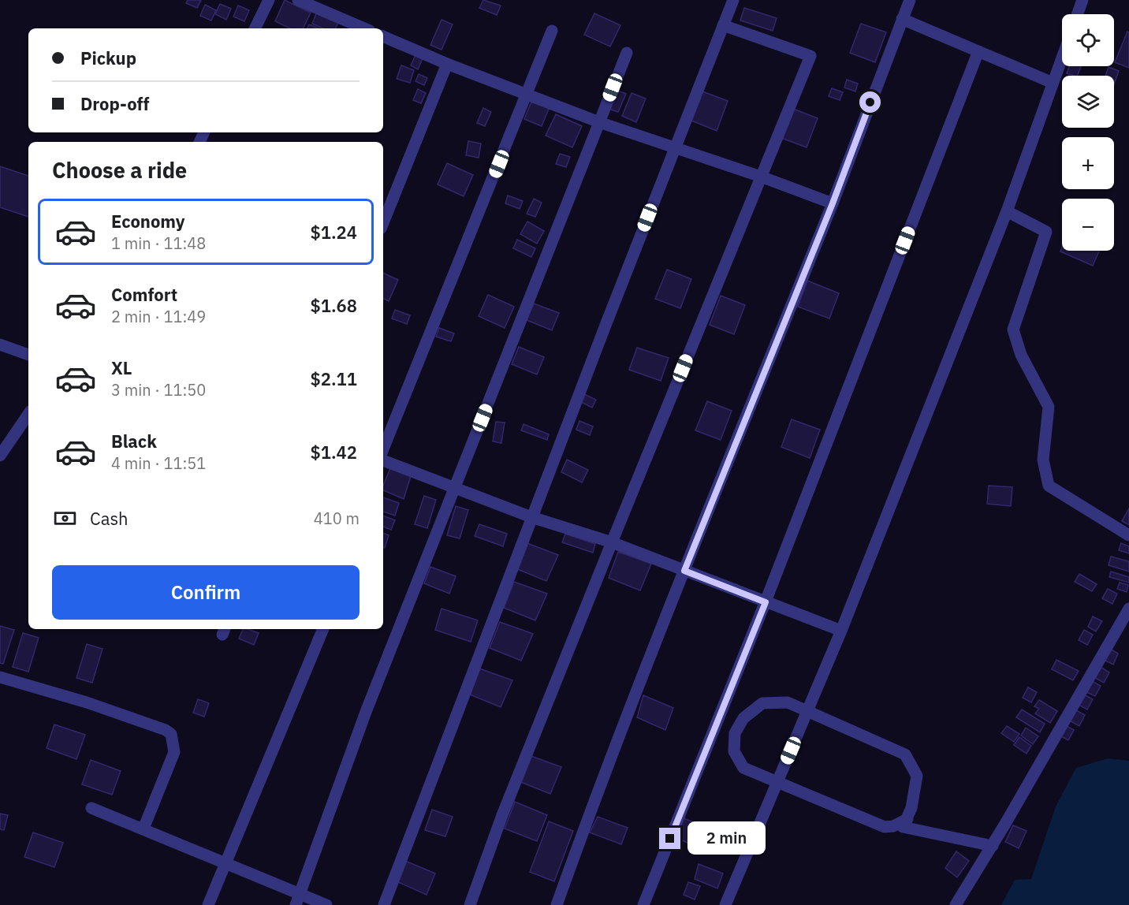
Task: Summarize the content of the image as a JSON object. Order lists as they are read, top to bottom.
{
  "page": {
    "map_buttons": ["+", "−"],
    "banner": ["Pickup", "Drop-off"],
    "heading": "Choose a ride",
    "list": [
      {
        "name": "Economy",
        "note": "1 min · 11:48",
        "value": "$1.24"
      },
      {
        "name": "Comfort",
        "note": "2 min · 11:49",
        "value": "$1.68"
      },
      {
        "name": "XL",
        "note": "3 min · 11:50",
        "value": "$2.11"
      },
      {
        "name": "Black",
        "note": "4 min · 11:51",
        "value": "$1.42"
      }
    ],
    "pay": ["Cash", "410 m"],
    "buttons": "Confirm",
    "bubble": "2 min"
  }
}
